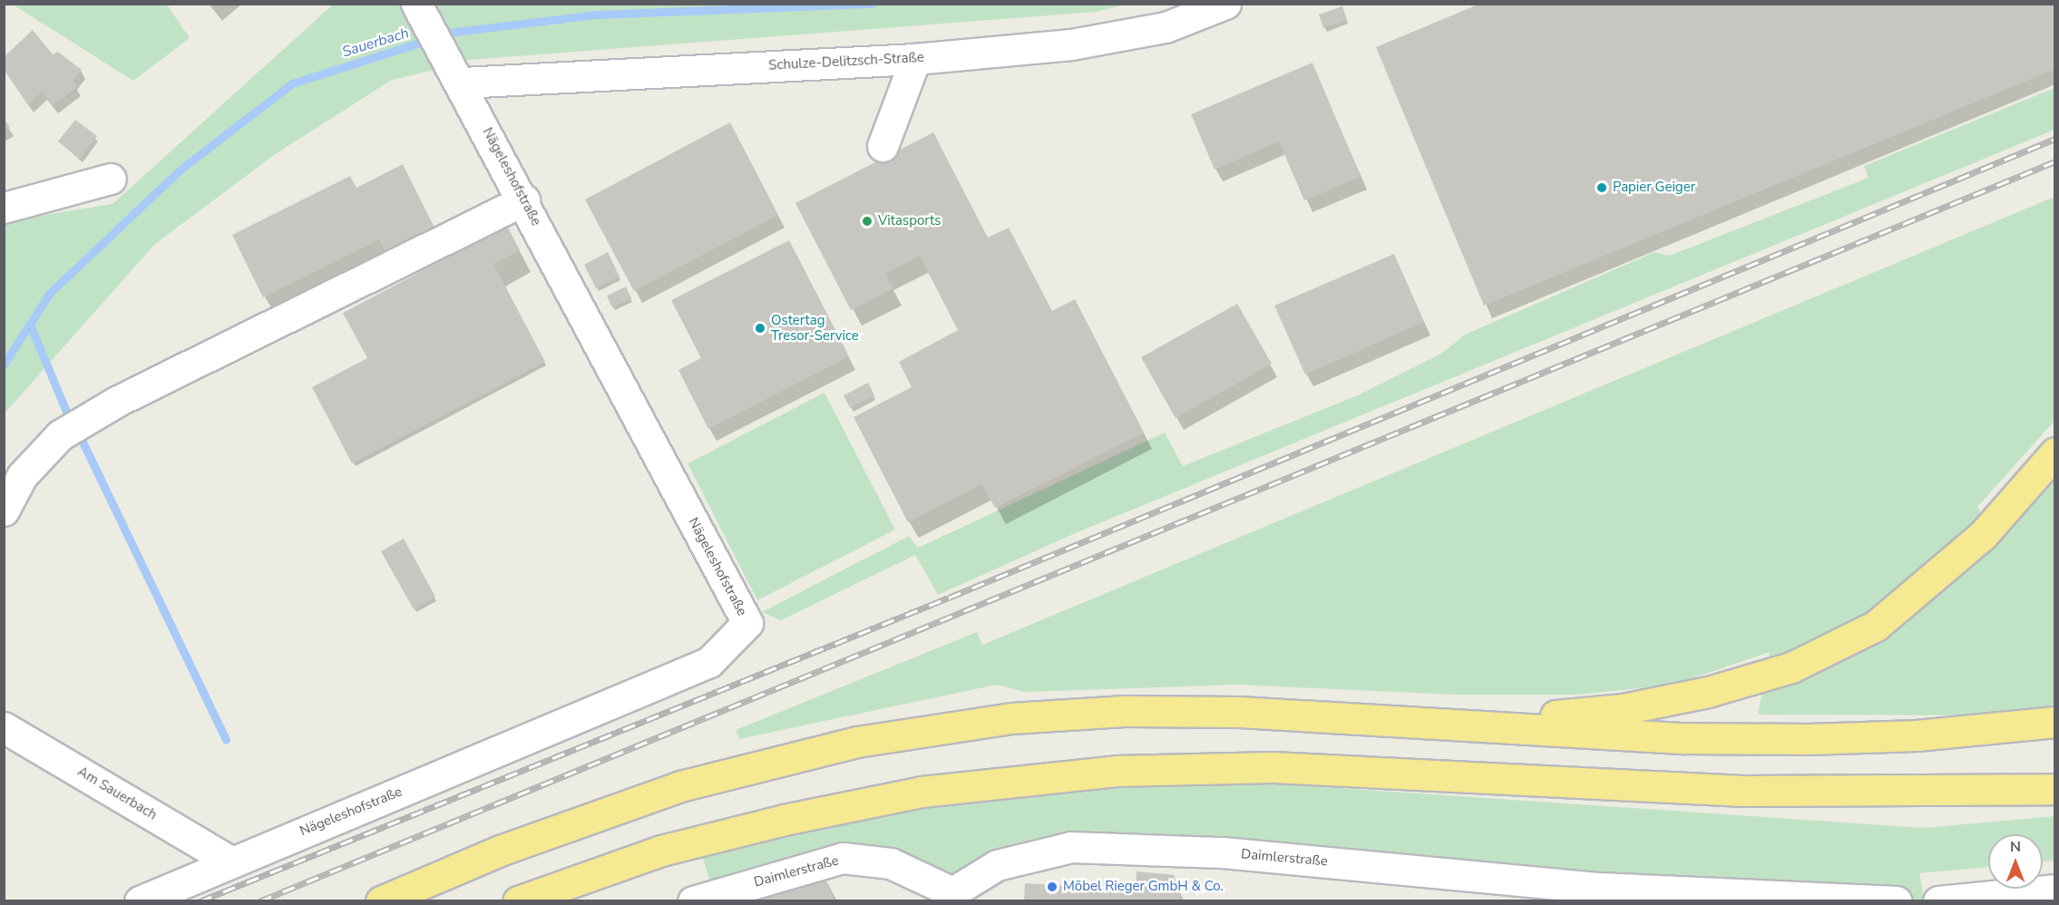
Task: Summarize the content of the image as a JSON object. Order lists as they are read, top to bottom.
{
  "streets": {
    "street": [
      "Schulze-Delitzsch-Straße",
      "Nägeleshofstraße",
      "Am Sauerbach",
      "Daimlerstraße"
    ]
  },
  "crossings": [
    ["Schulze-Delitzsch-Straße", "Nägeleshofstraße"],
    ["Nägeleshofstraße", "Am Sauerbach"]
  ],
  "water": ["Sauerbach"],
  "places": [
    "Papier Geiger",
    "Vitasports",
    "Ostertag Tresor-Service",
    "Möbel Rieger GmbH & Co."
  ],
  "north": "top"
}
